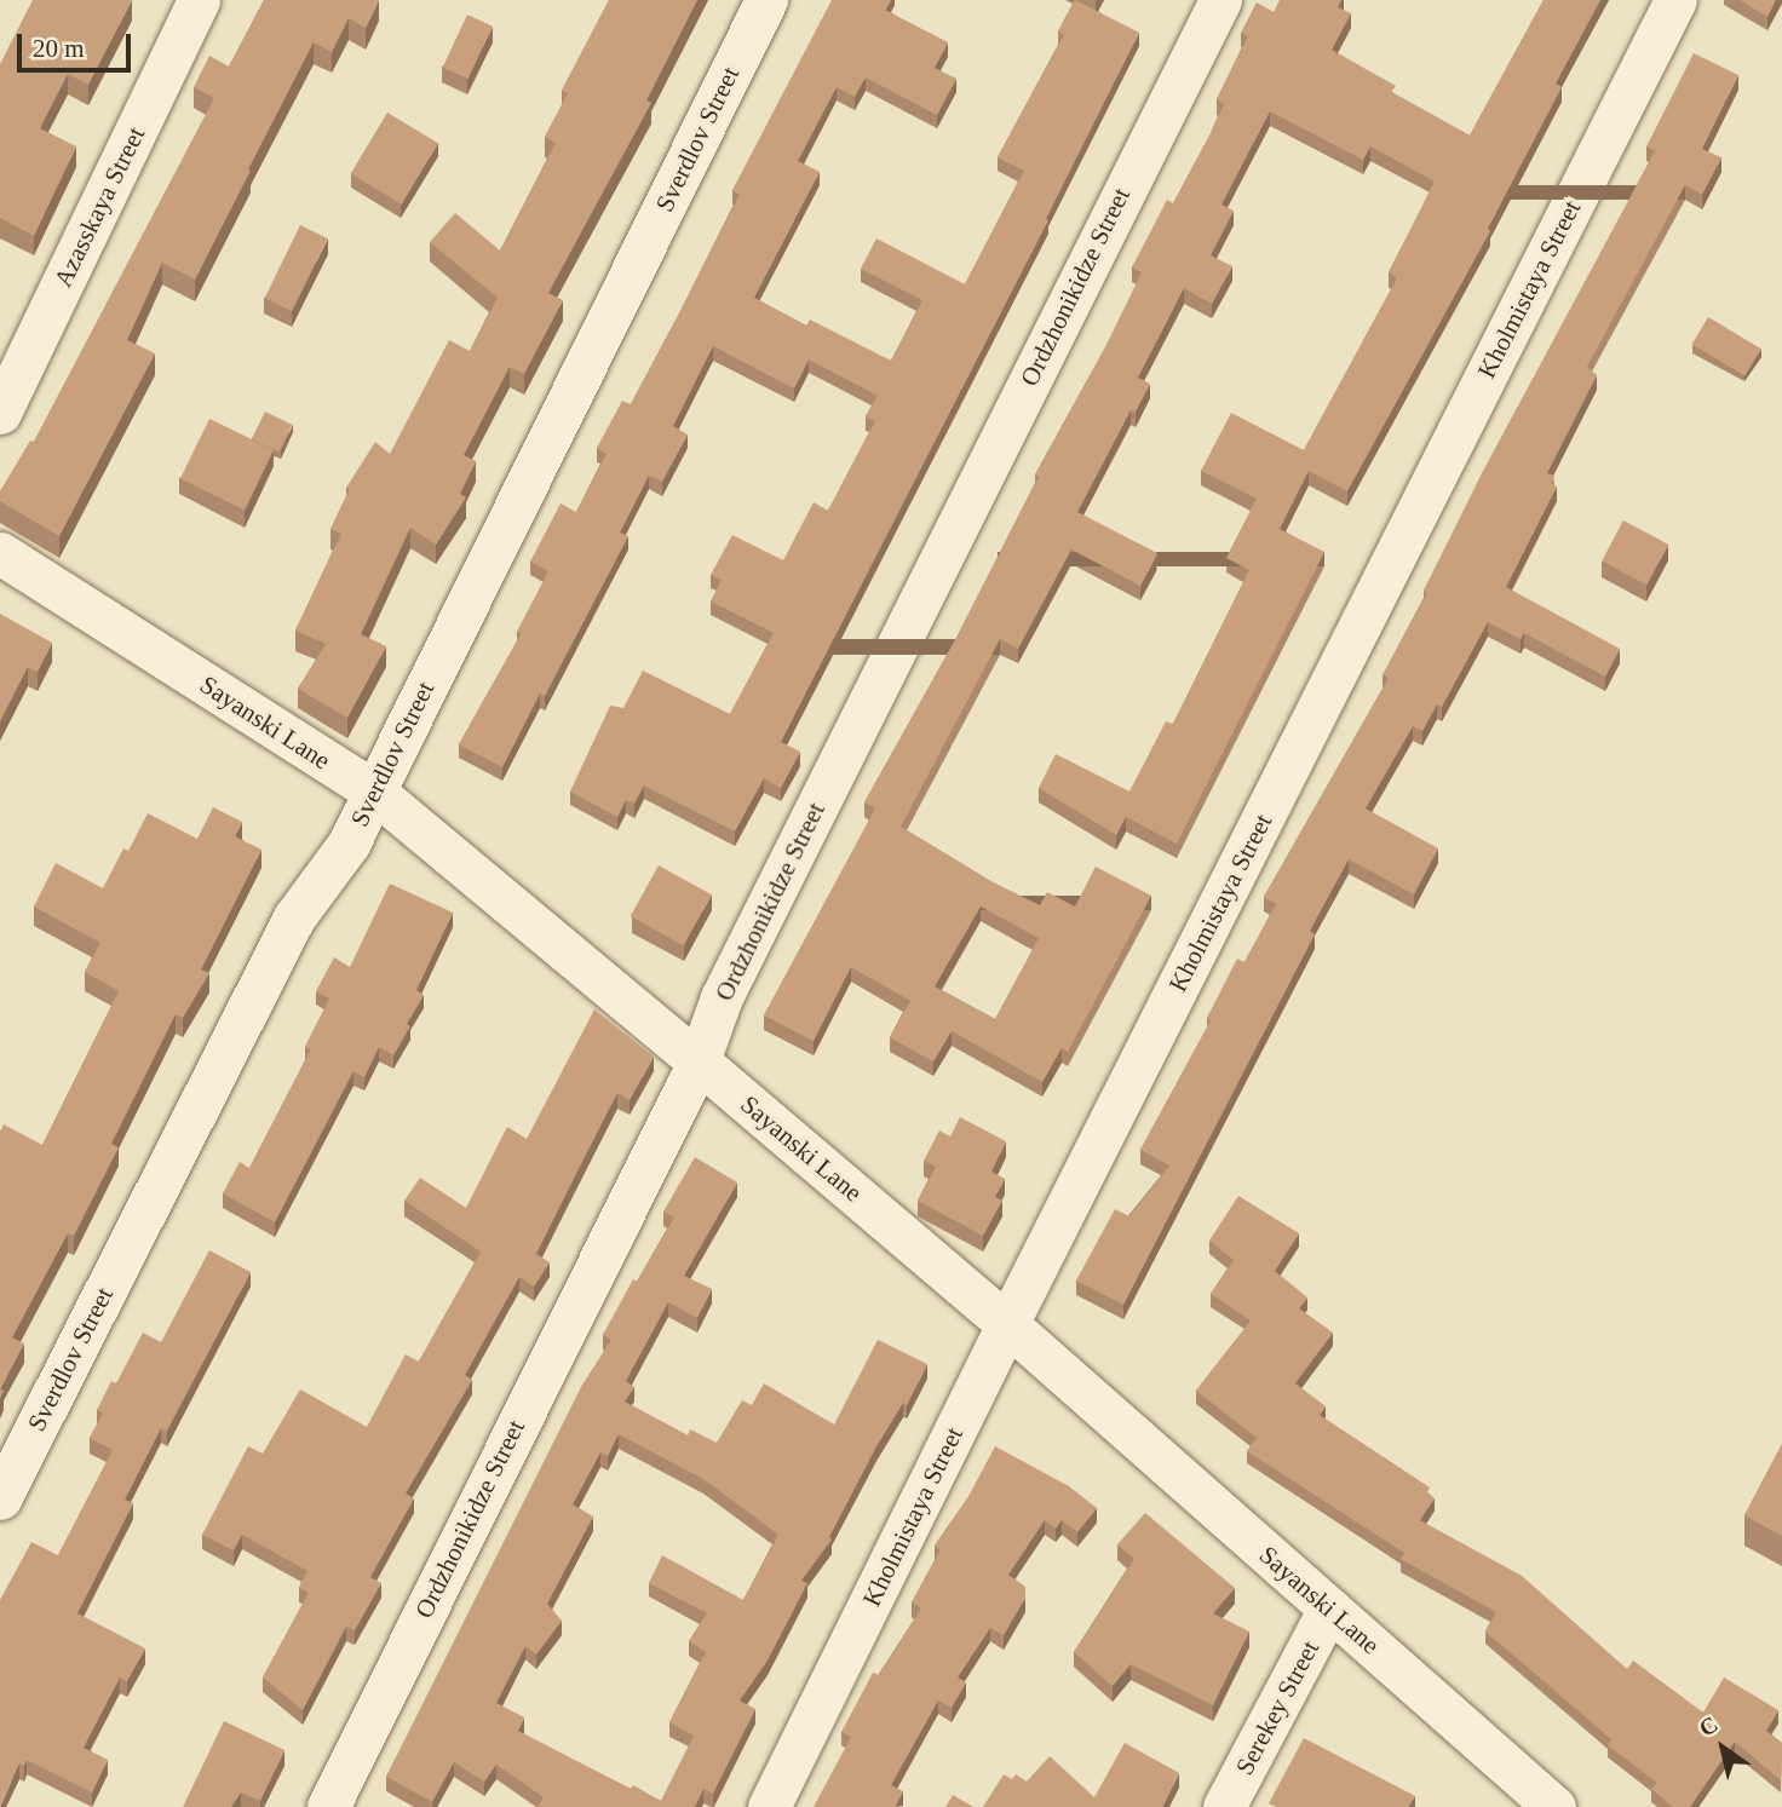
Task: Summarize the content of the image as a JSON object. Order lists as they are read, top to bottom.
{
  "streets": {
    "street": [
      "Sverdlov Street",
      "Azasskaya Street",
      "Ordzhonikidze Street",
      "Kholmistaya Street",
      "Sayanski Lane",
      "Serekey Street"
    ]
  },
  "crossings": [
    ["Sverdlov Street", "Sayanski Lane"],
    ["Ordzhonikidze Street", "Sayanski Lane"],
    ["Kholmistaya Street", "Sayanski Lane"],
    ["Sayanski Lane", "Serekey Street"]
  ],
  "scale_bar": "20 m",
  "north": "top left"
}
